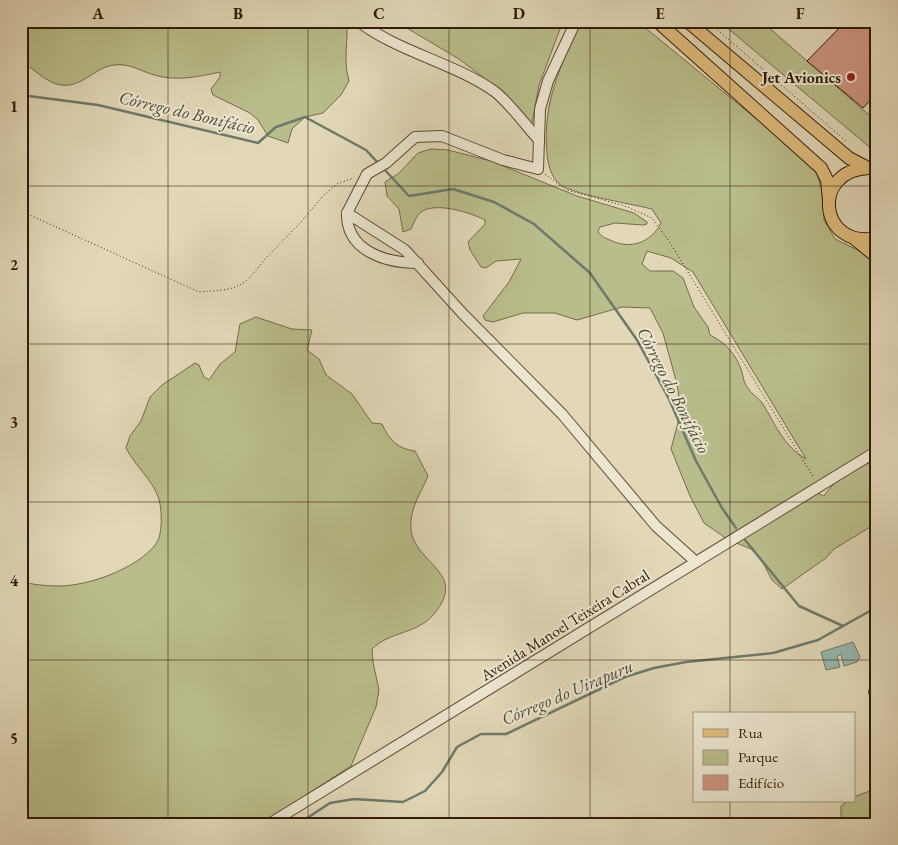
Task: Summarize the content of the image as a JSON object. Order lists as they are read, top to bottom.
{
  "streets": {
    "street": ["Avenida Manoel Teixeira Cabral"]
  },
  "water": ["Córrego do Bonifácio", "Córrego do Uirapuru"],
  "places": ["Jet Avionics"],
  "legend": ["Rua", "Parque", "Edifício"],
  "grid": {
    "columns": [
      "A",
      "B",
      "C",
      "D",
      "E",
      "F"
    ],
    "rows": [
      "1",
      "2",
      "3",
      "4",
      "5"
    ]
  }
}
